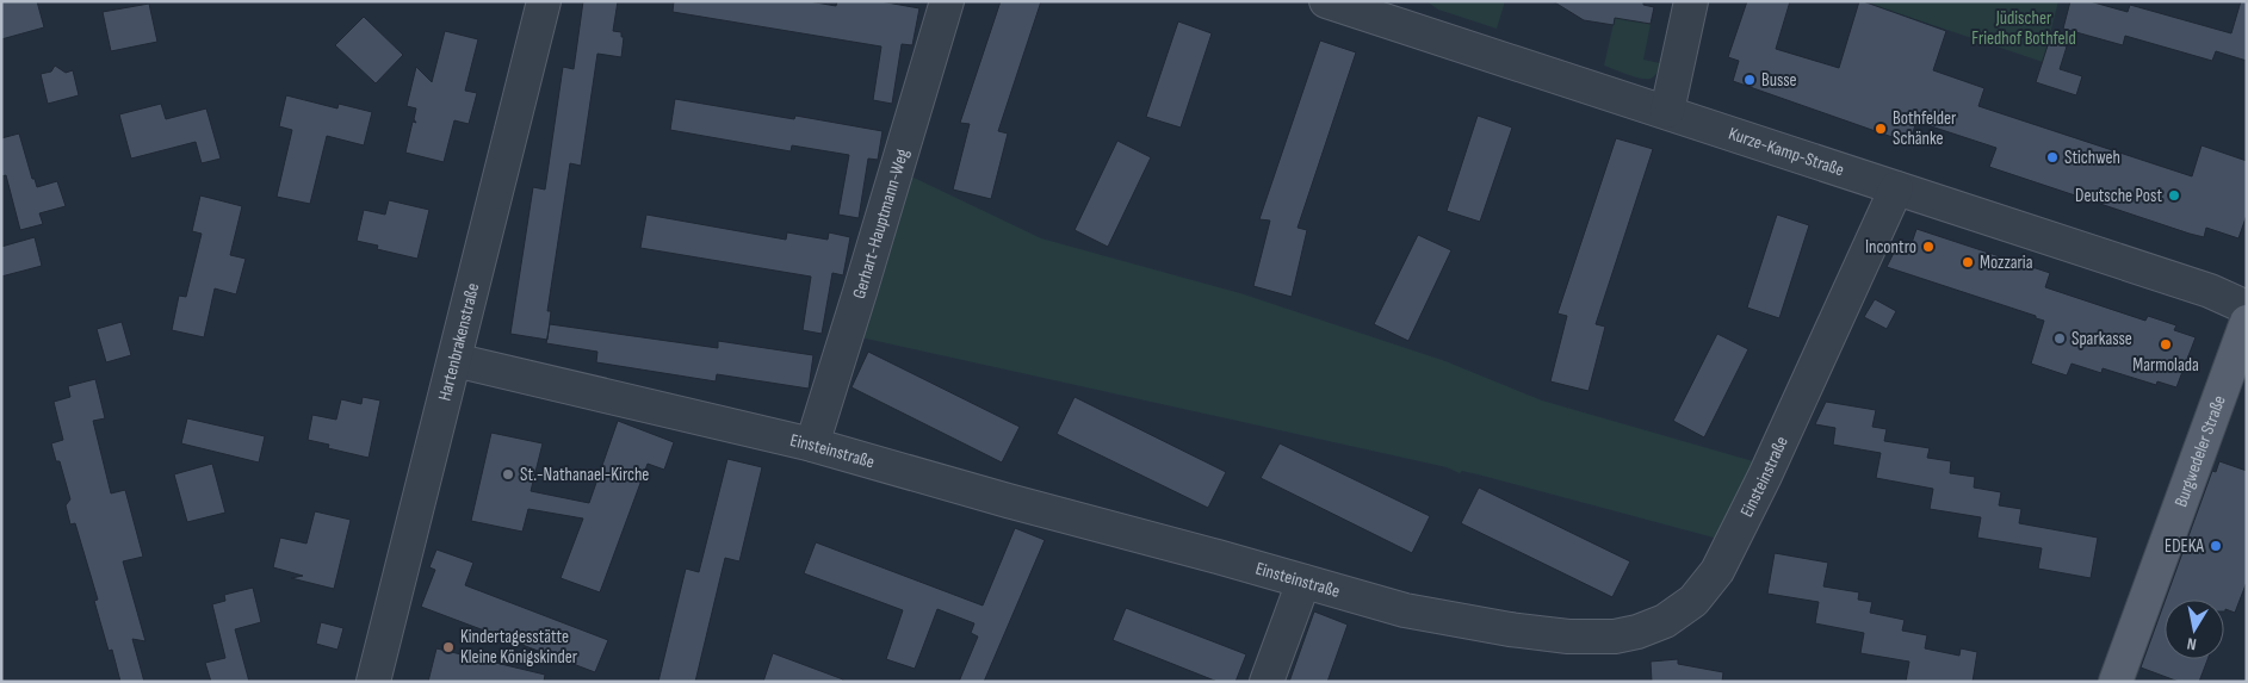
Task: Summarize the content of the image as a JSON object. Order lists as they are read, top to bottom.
{
  "streets": {
    "main road": ["Burgwedeler Straße"],
    "street": [
      "Kurze-Kamp-Straße",
      "Gerhart-Hauptmann-Weg",
      "Hartenbrakenstraße",
      "Einsteinstraße"
    ]
  },
  "crossings": [
    ["Kurze-Kamp-Straße", "Einsteinstraße"],
    ["Gerhart-Hauptmann-Weg", "Einsteinstraße"],
    ["Hartenbrakenstraße", "Einsteinstraße"]
  ],
  "parks": ["Jüdischer Friedhof Bothfeld"],
  "places": [
    "Busse",
    "Bothfelder Schänke",
    "Stichweh",
    "Deutsche Post",
    "Incontro",
    "Mozzaria",
    "Sparkasse",
    "Marmolada",
    "St.-Nathanael-Kirche",
    "EDEKA",
    "Kindertagesstätte Kleine Königskinder"
  ],
  "north": "bottom"
}
